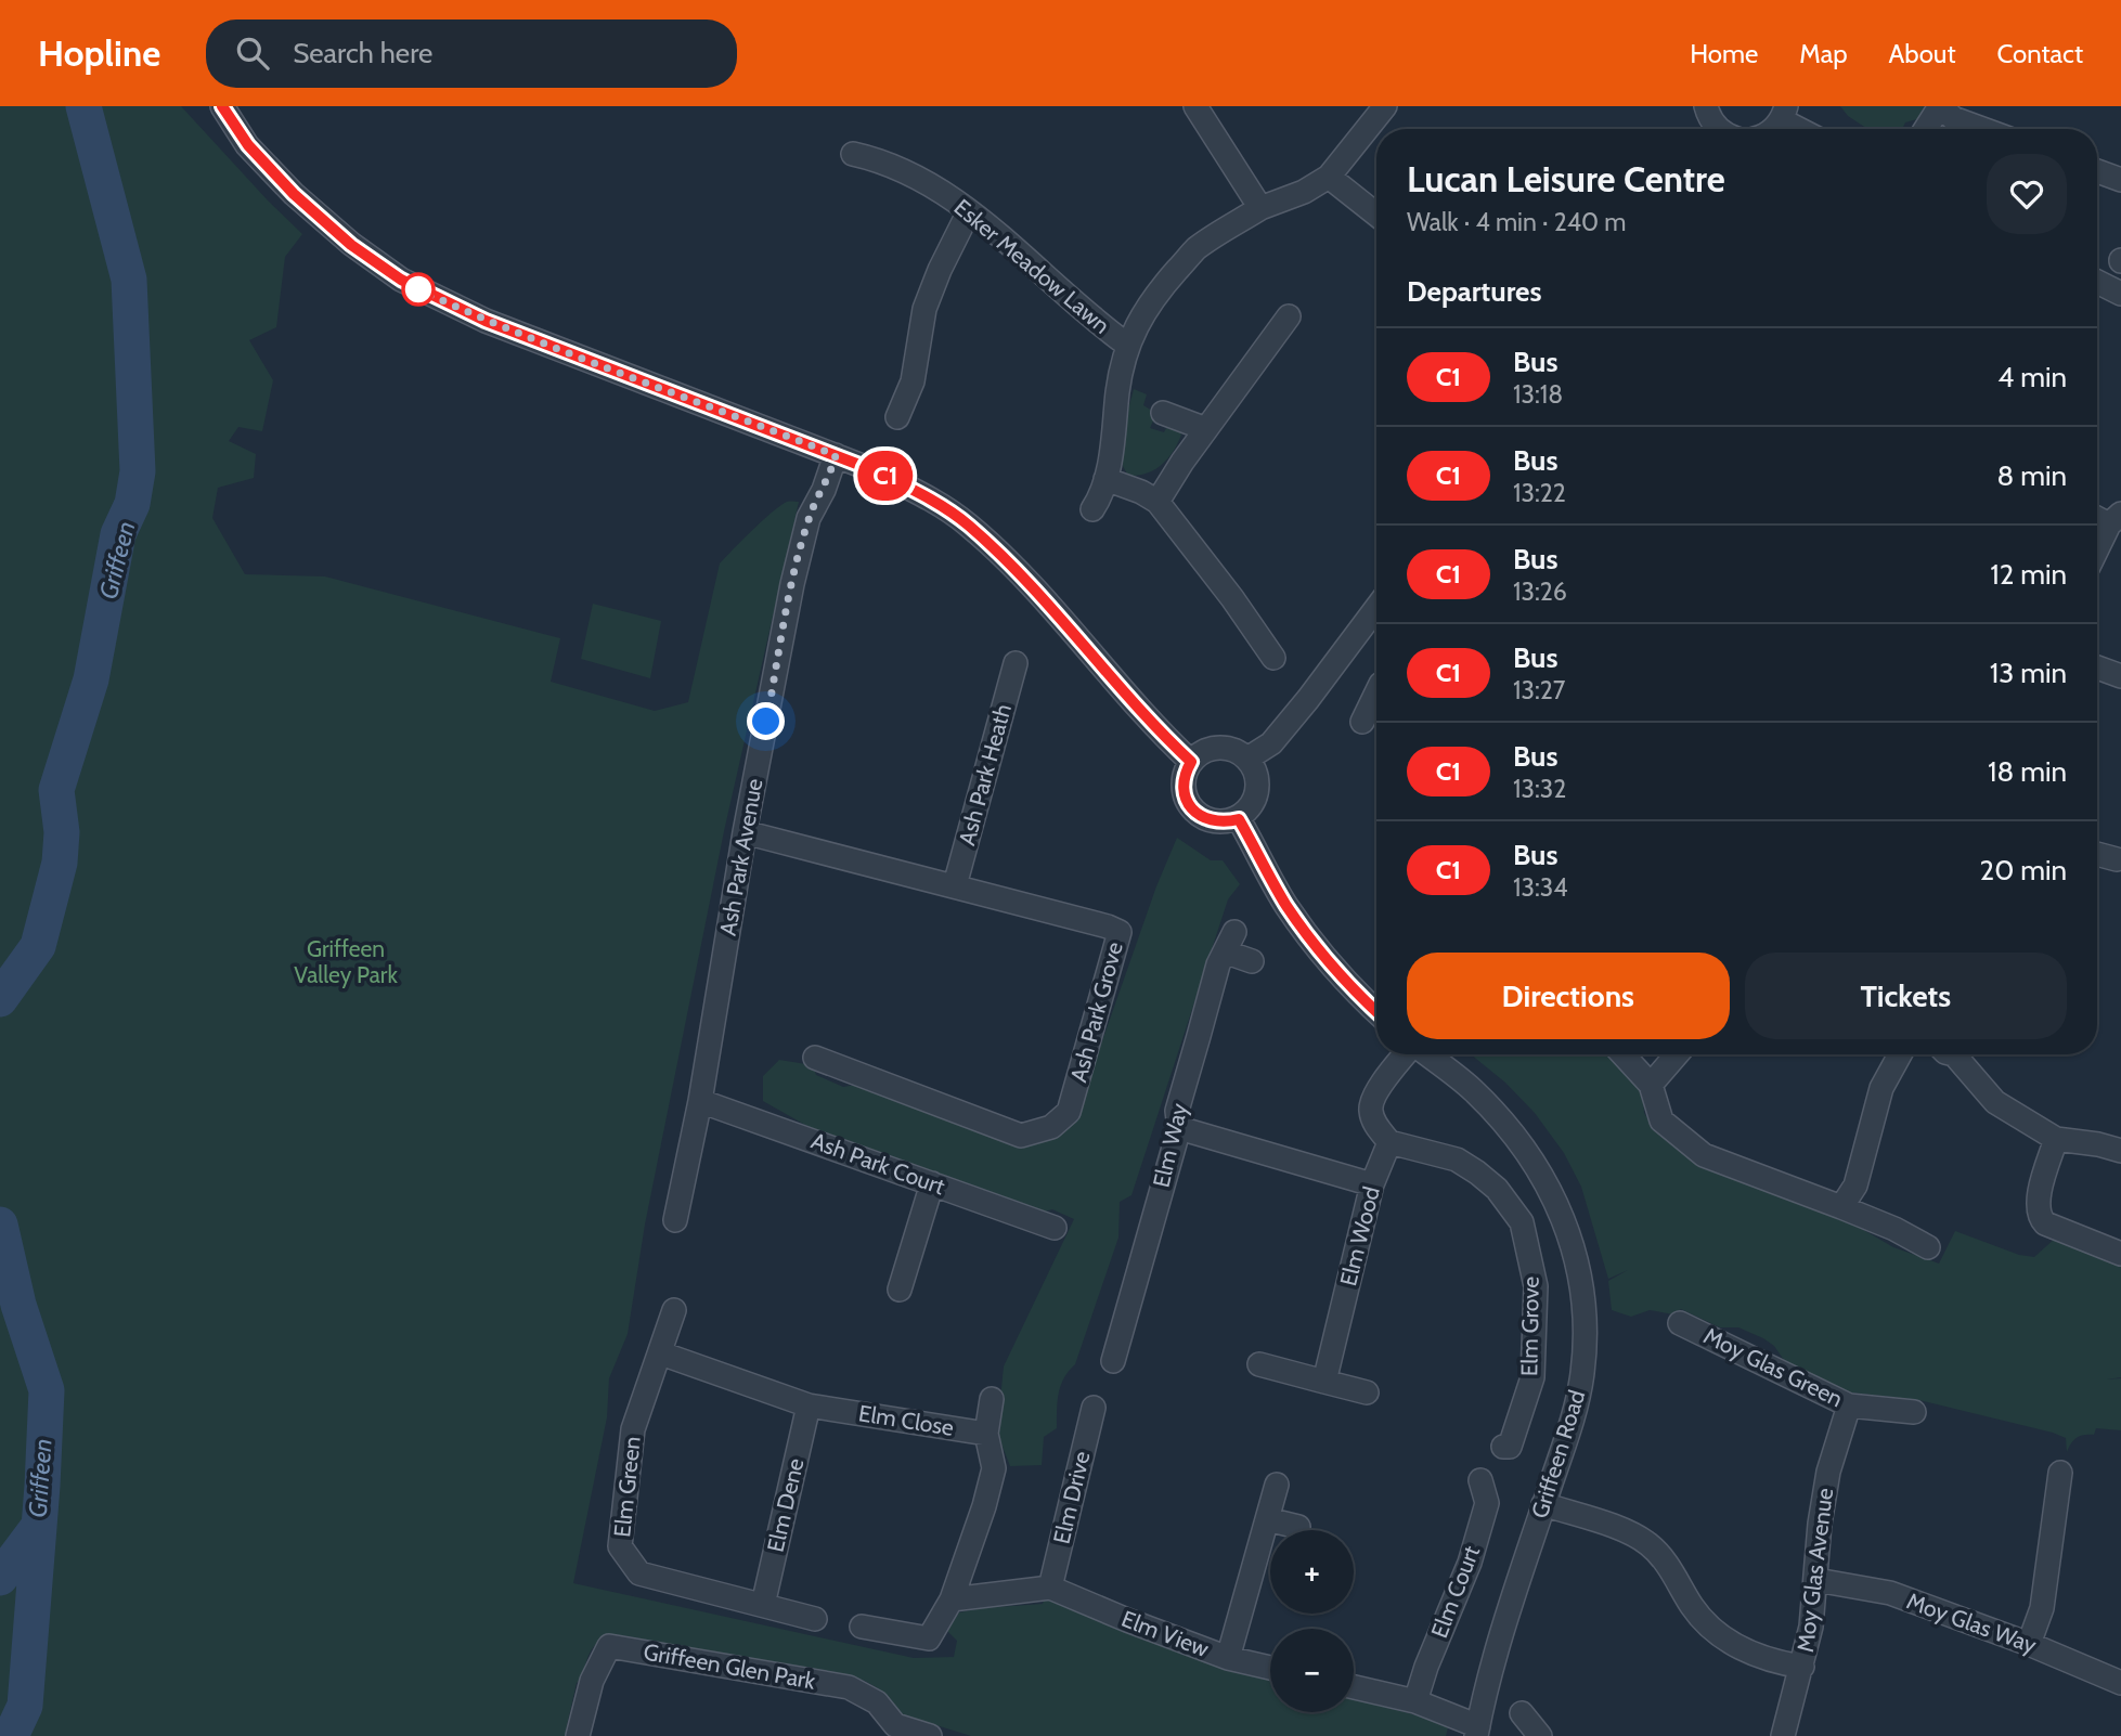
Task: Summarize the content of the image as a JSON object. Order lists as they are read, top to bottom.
{
  "streets": {
    "street": [
      "Esker Meadow Lawn",
      "Ash Park Heath",
      "Ash Park Avenue",
      "Ash Park Grove",
      "Elm Way",
      "Ash Park Court",
      "Elm Wood",
      "Elm Grove",
      "Moy Glas Green",
      "Elm Close",
      "Griffeen Road",
      "Elm Green",
      "Elm Drive",
      "Elm Dene",
      "Moy Glas Avenue",
      "Elm Court",
      "Moy Glas Way",
      "Elm View",
      "Griffeen Glen Park"
    ]
  },
  "crossings": [
    ["Ash Park Heath", "Ash Park Grove"],
    ["Ash Park Avenue", "Ash Park Grove"],
    ["Ash Park Avenue", "Ash Park Court"],
    ["Elm Wood", "Elm Grove"],
    ["Moy Glas Green", "Moy Glas Avenue"],
    ["Elm Close", "Elm Green"],
    ["Elm Close", "Elm Dene"],
    ["Elm Green", "Elm Dene"],
    ["Elm Drive", "Elm View"],
    ["Moy Glas Avenue", "Moy Glas Way"]
  ],
  "water": ["Griffeen"],
  "parks": ["Griffeen Valley Park"],
  "lines": ["bus line C1"],
  "page": {
    "header": "Hopline",
    "search": "Search here",
    "nav": [
      "Home",
      "Map",
      "About",
      "Contact"
    ],
    "on_map": "C1",
    "heading": [
      ["Lucan Leisure Centre", "Walk · 4 min · 240 m"],
      "Departures"
    ],
    "list": [
      {
        "mark": "C1",
        "name": "Bus",
        "note": "13:18",
        "value": "4 min"
      },
      {
        "mark": "C1",
        "name": "Bus",
        "note": "13:22",
        "value": "8 min"
      },
      {
        "mark": "C1",
        "name": "Bus",
        "note": "13:26",
        "value": "12 min"
      },
      {
        "mark": "C1",
        "name": "Bus",
        "note": "13:27",
        "value": "13 min"
      },
      {
        "mark": "C1",
        "name": "Bus",
        "note": "13:32",
        "value": "18 min"
      },
      {
        "mark": "C1",
        "name": "Bus",
        "note": "13:34",
        "value": "20 min"
      }
    ],
    "buttons": ["Directions", "Tickets"],
    "map_buttons": ["+", "−"]
  }
}
